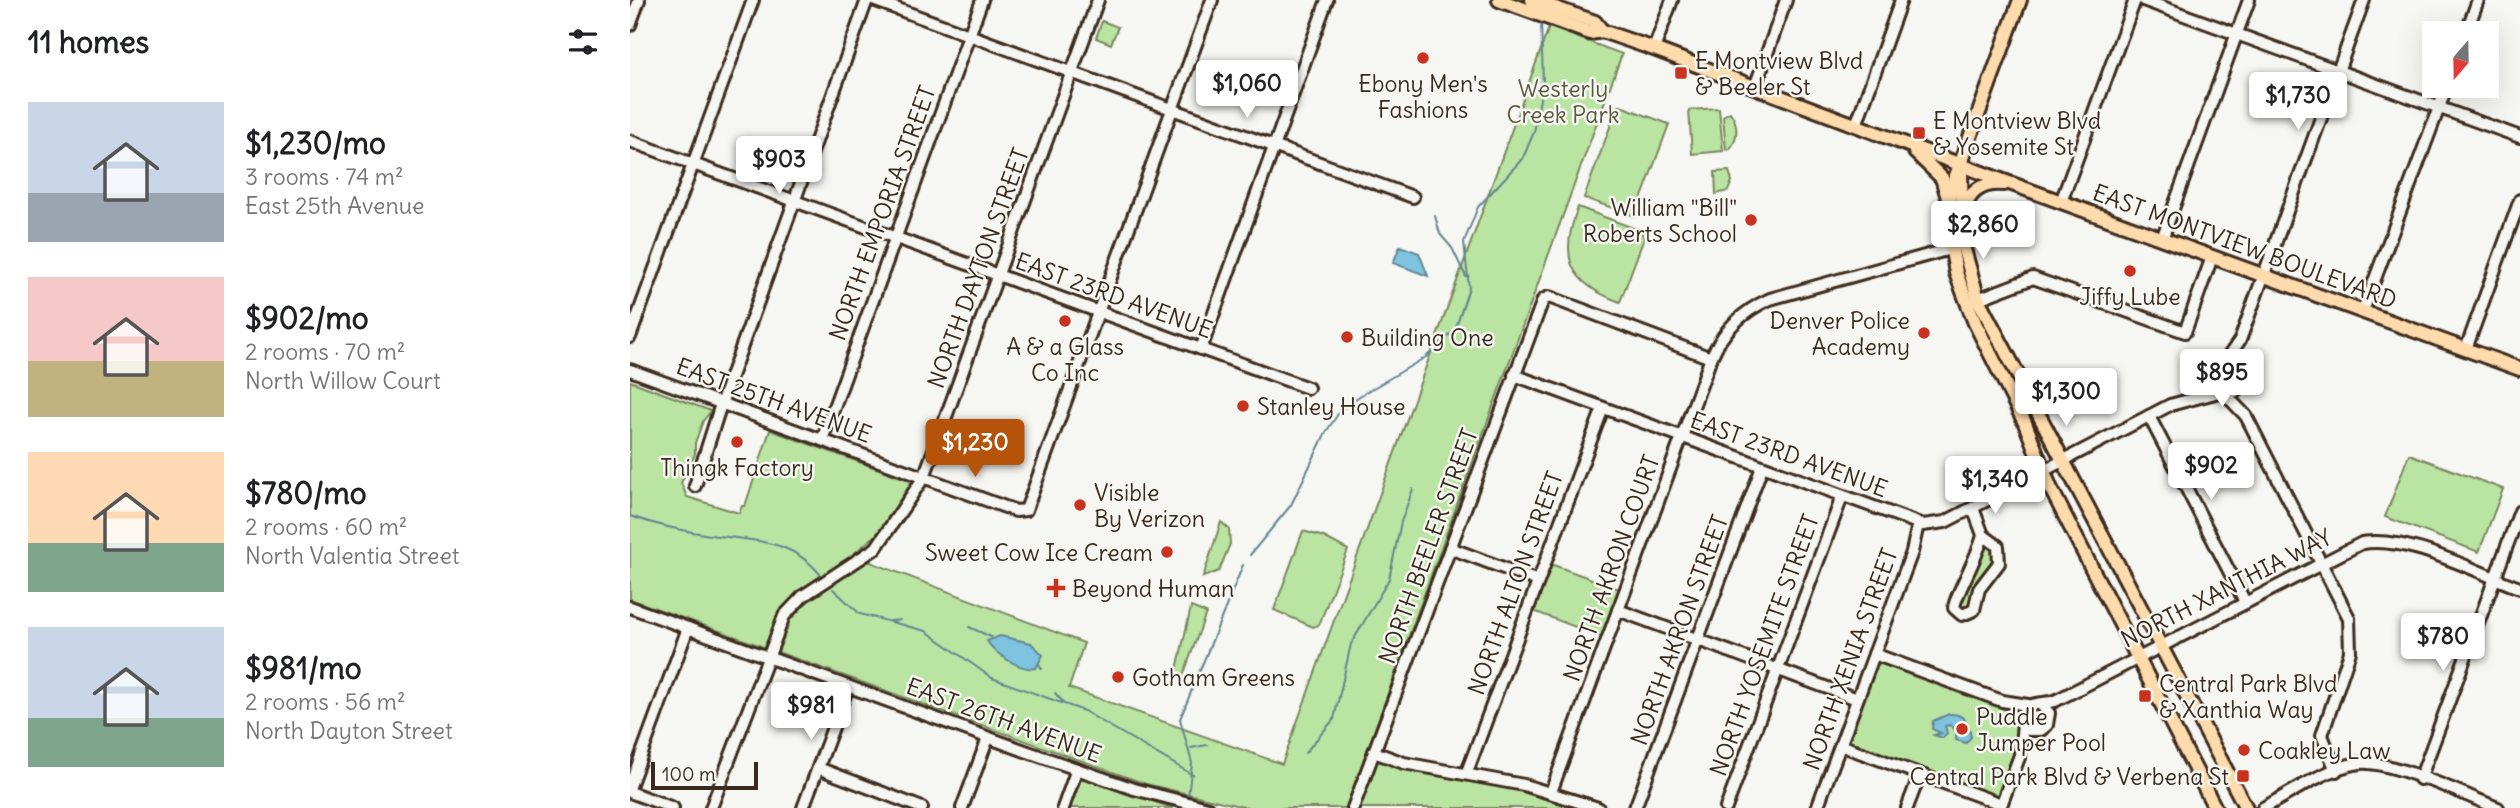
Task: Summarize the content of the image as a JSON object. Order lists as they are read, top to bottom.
{
  "streets": {
    "main road": ["EAST MONTVIEW BOULEVARD"],
    "street": [
      "NORTH EMPORIA STREET",
      "NORTH DAYTON STREET",
      "EAST 23RD AVENUE",
      "EAST 25TH AVENUE",
      "NORTH BEELER STREET",
      "NORTH AKRON COURT",
      "NORTH ALTON STREET",
      "NORTH XANTHIA WAY",
      "NORTH AKRON STREET",
      "NORTH YOSEMITE STREET",
      "NORTH XENIA STREET",
      "EAST 26TH AVENUE"
    ]
  },
  "crossings": [
    ["NORTH EMPORIA STREET", "EAST 23RD AVENUE"],
    ["NORTH EMPORIA STREET", "EAST 25TH AVENUE"],
    ["NORTH DAYTON STREET", "EAST 23RD AVENUE"],
    ["NORTH DAYTON STREET", "EAST 25TH AVENUE"],
    ["NORTH DAYTON STREET", "EAST 26TH AVENUE"],
    ["EAST 23RD AVENUE", "EAST 25TH AVENUE"],
    ["EAST 23RD AVENUE", "NORTH BEELER STREET"],
    ["EAST 23RD AVENUE", "NORTH AKRON COURT"],
    ["EAST 23RD AVENUE", "NORTH ALTON STREET"],
    ["EAST 23RD AVENUE", "NORTH AKRON STREET"],
    ["EAST 23RD AVENUE", "NORTH YOSEMITE STREET"],
    ["EAST 23RD AVENUE", "NORTH XENIA STREET"],
    ["NORTH BEELER STREET", "NORTH AKRON COURT"]
  ],
  "parks": ["Westerly Creek Park"],
  "places": {
    "other": [
      "Ebony Men's Fashions",
      "William \"Bill\" Roberts School",
      "Jiffy Lube",
      "A & a Glass Co Inc",
      "Denver Police Academy",
      "Building One",
      "Stanley House",
      "Thingk Factory",
      "Visible By Verizon",
      "Sweet Cow Ice Cream",
      "Gotham Greens",
      "Puddle Jumper Pool",
      "Coakley Law"
    ],
    "transit": [
      "E Montview Blvd & Beeler St",
      "E Montview Blvd & Yosemite St",
      "Central Park Blvd & Xanthia Way",
      "Central Park Blvd & Verbena St"
    ],
    "health": ["Beyond Human"]
  },
  "scale_bar": "100 m",
  "north": "bottom",
  "page": {
    "heading": "11 homes",
    "price": [
      "$1,060",
      "$1,730",
      "$903",
      "$2,860",
      "$895",
      "$1,300",
      "$1,230",
      "$902",
      "$1,340",
      "$780",
      "$981"
    ],
    "list": [
      {
        "name": "$1,230/mo",
        "note": "3 rooms · 74 m² · East 25th Avenue"
      },
      {
        "name": "$902/mo",
        "note": "2 rooms · 70 m² · North Willow Court"
      },
      {
        "name": "$780/mo",
        "note": "2 rooms · 60 m² · North Valentia Street"
      },
      {
        "name": "$981/mo",
        "note": "2 rooms · 56 m² · North Dayton Street"
      }
    ],
    "scale": "100 m"
  }
}
